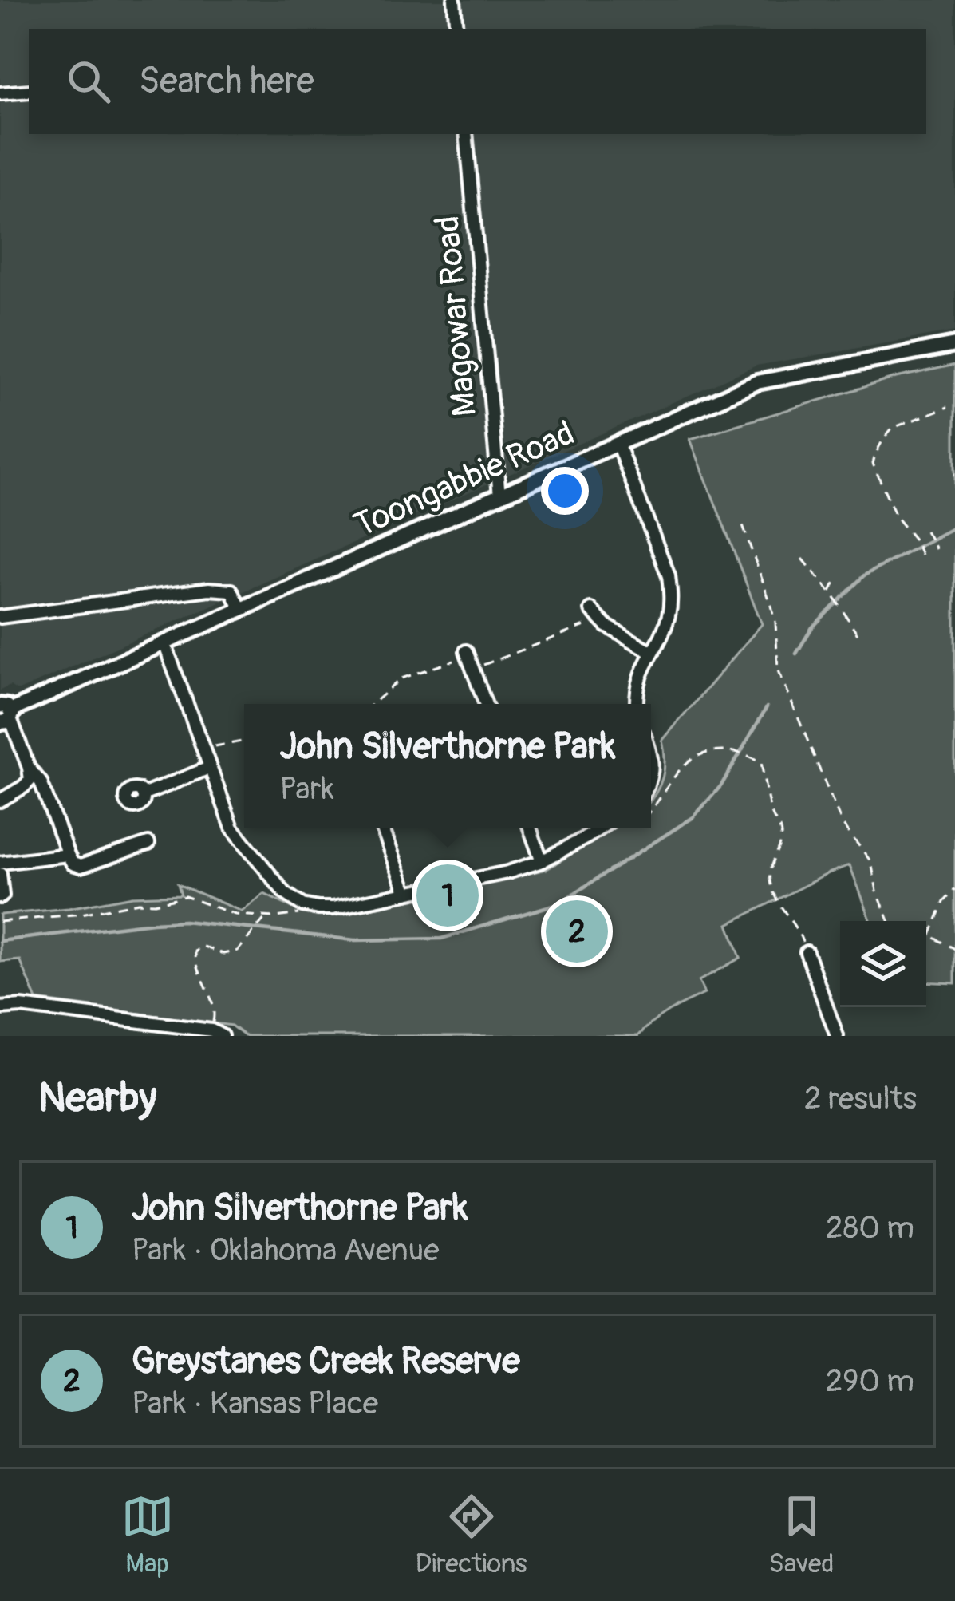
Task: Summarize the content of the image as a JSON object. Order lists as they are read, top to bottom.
{
  "streets": {
    "main road": ["Toongabbie Road"],
    "street": ["Magowar Road"]
  },
  "crossings": [
    ["Magowar Road", "Toongabbie Road"]
  ],
  "page": {
    "search": "Search here",
    "popup": ["John Silverthorne Park", "Park"],
    "pins": ["1", "2"],
    "heading": ["Nearby", "2 results"],
    "list": [
      {
        "mark": "1",
        "name": "John Silverthorne Park",
        "note": "Park · Oklahoma Avenue",
        "value": "280 m"
      },
      {
        "mark": "2",
        "name": "Greystanes Creek Reserve",
        "note": "Park · Kansas Place",
        "value": "290 m"
      }
    ],
    "nav": ["Map", "Directions", "Saved"]
  }
}
